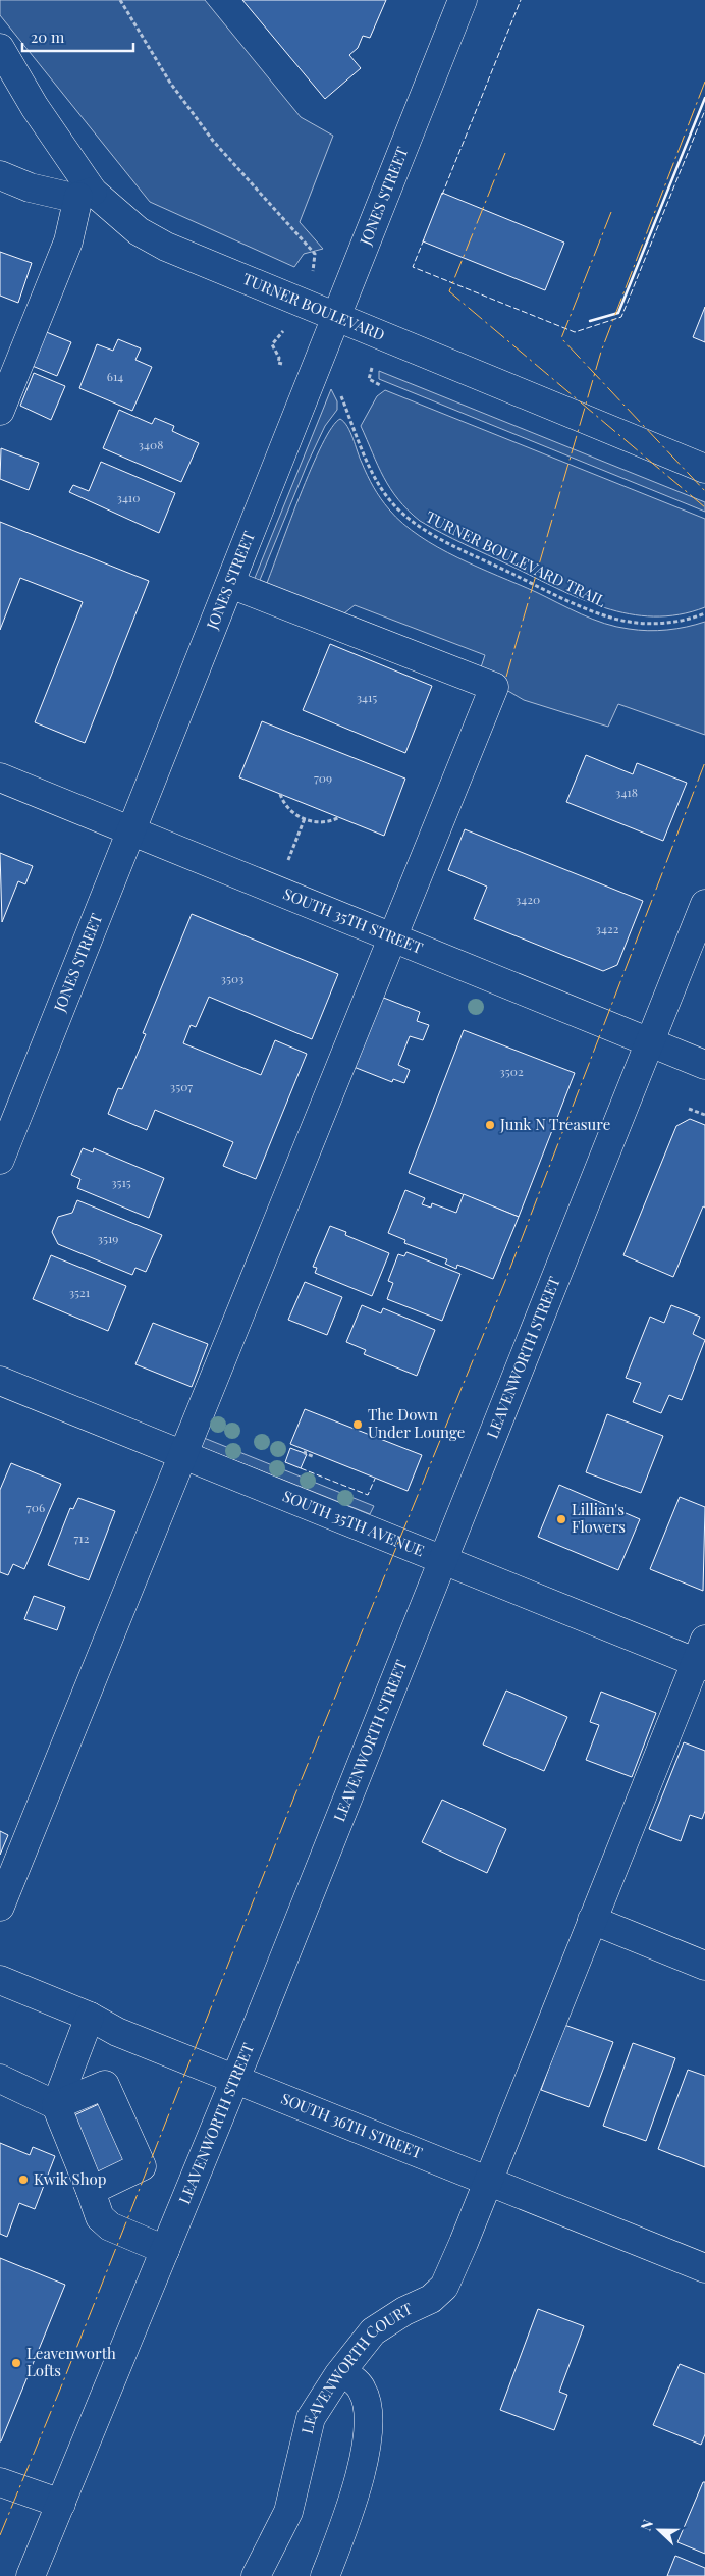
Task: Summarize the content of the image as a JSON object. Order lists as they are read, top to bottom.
{
  "streets": {
    "street": [
      "JONES STREET",
      "TURNER BOULEVARD",
      "SOUTH 35TH STREET",
      "LEAVENWORTH STREET",
      "SOUTH 35TH AVENUE",
      "SOUTH 36TH STREET",
      "LEAVENWORTH COURT"
    ],
    "path": ["TURNER BOULEVARD TRAIL"]
  },
  "crossings": [
    ["JONES STREET", "TURNER BOULEVARD"],
    ["JONES STREET", "SOUTH 35TH STREET"],
    ["SOUTH 35TH STREET", "LEAVENWORTH STREET"],
    ["LEAVENWORTH STREET", "SOUTH 35TH AVENUE"],
    ["LEAVENWORTH STREET", "SOUTH 36TH STREET"],
    ["SOUTH 35TH AVENUE", "LEAVENWORTH COURT"],
    ["SOUTH 36TH STREET", "LEAVENWORTH COURT"]
  ],
  "places": [
    "Junk N Treasure",
    "The Down Under Lounge",
    "Lillian's Flowers",
    "Kwik Shop",
    "Leavenworth Lofts"
  ],
  "house_numbers": [
    "614",
    "3408",
    "3410",
    "3415",
    "709",
    "3418",
    "3420",
    "3422",
    "3503",
    "3502",
    "3507",
    "3515",
    "3519",
    "3521",
    "706",
    "712"
  ],
  "scale_bar": "20 m",
  "north": "left"
}
